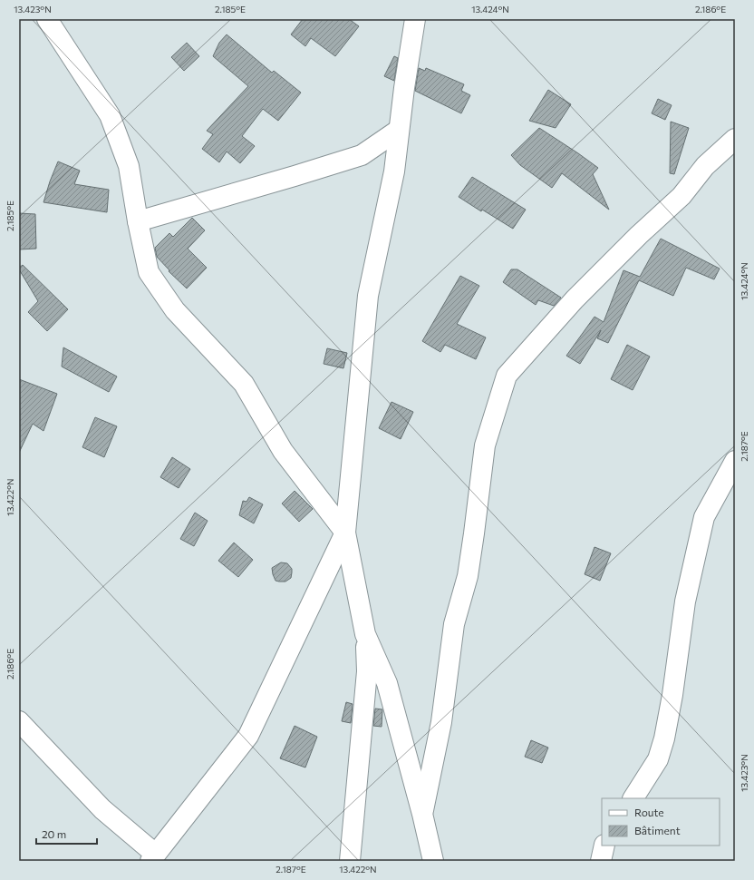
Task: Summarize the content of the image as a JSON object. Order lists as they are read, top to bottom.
{
  "legend": ["Route", "Bâtiment"],
  "scale_bar": "20 m",
  "coordinates": [
    "13.423°N",
    "2.185°E",
    "13.424°N",
    "2.186°E",
    "2.187°E",
    "13.422°N"
  ]
}
